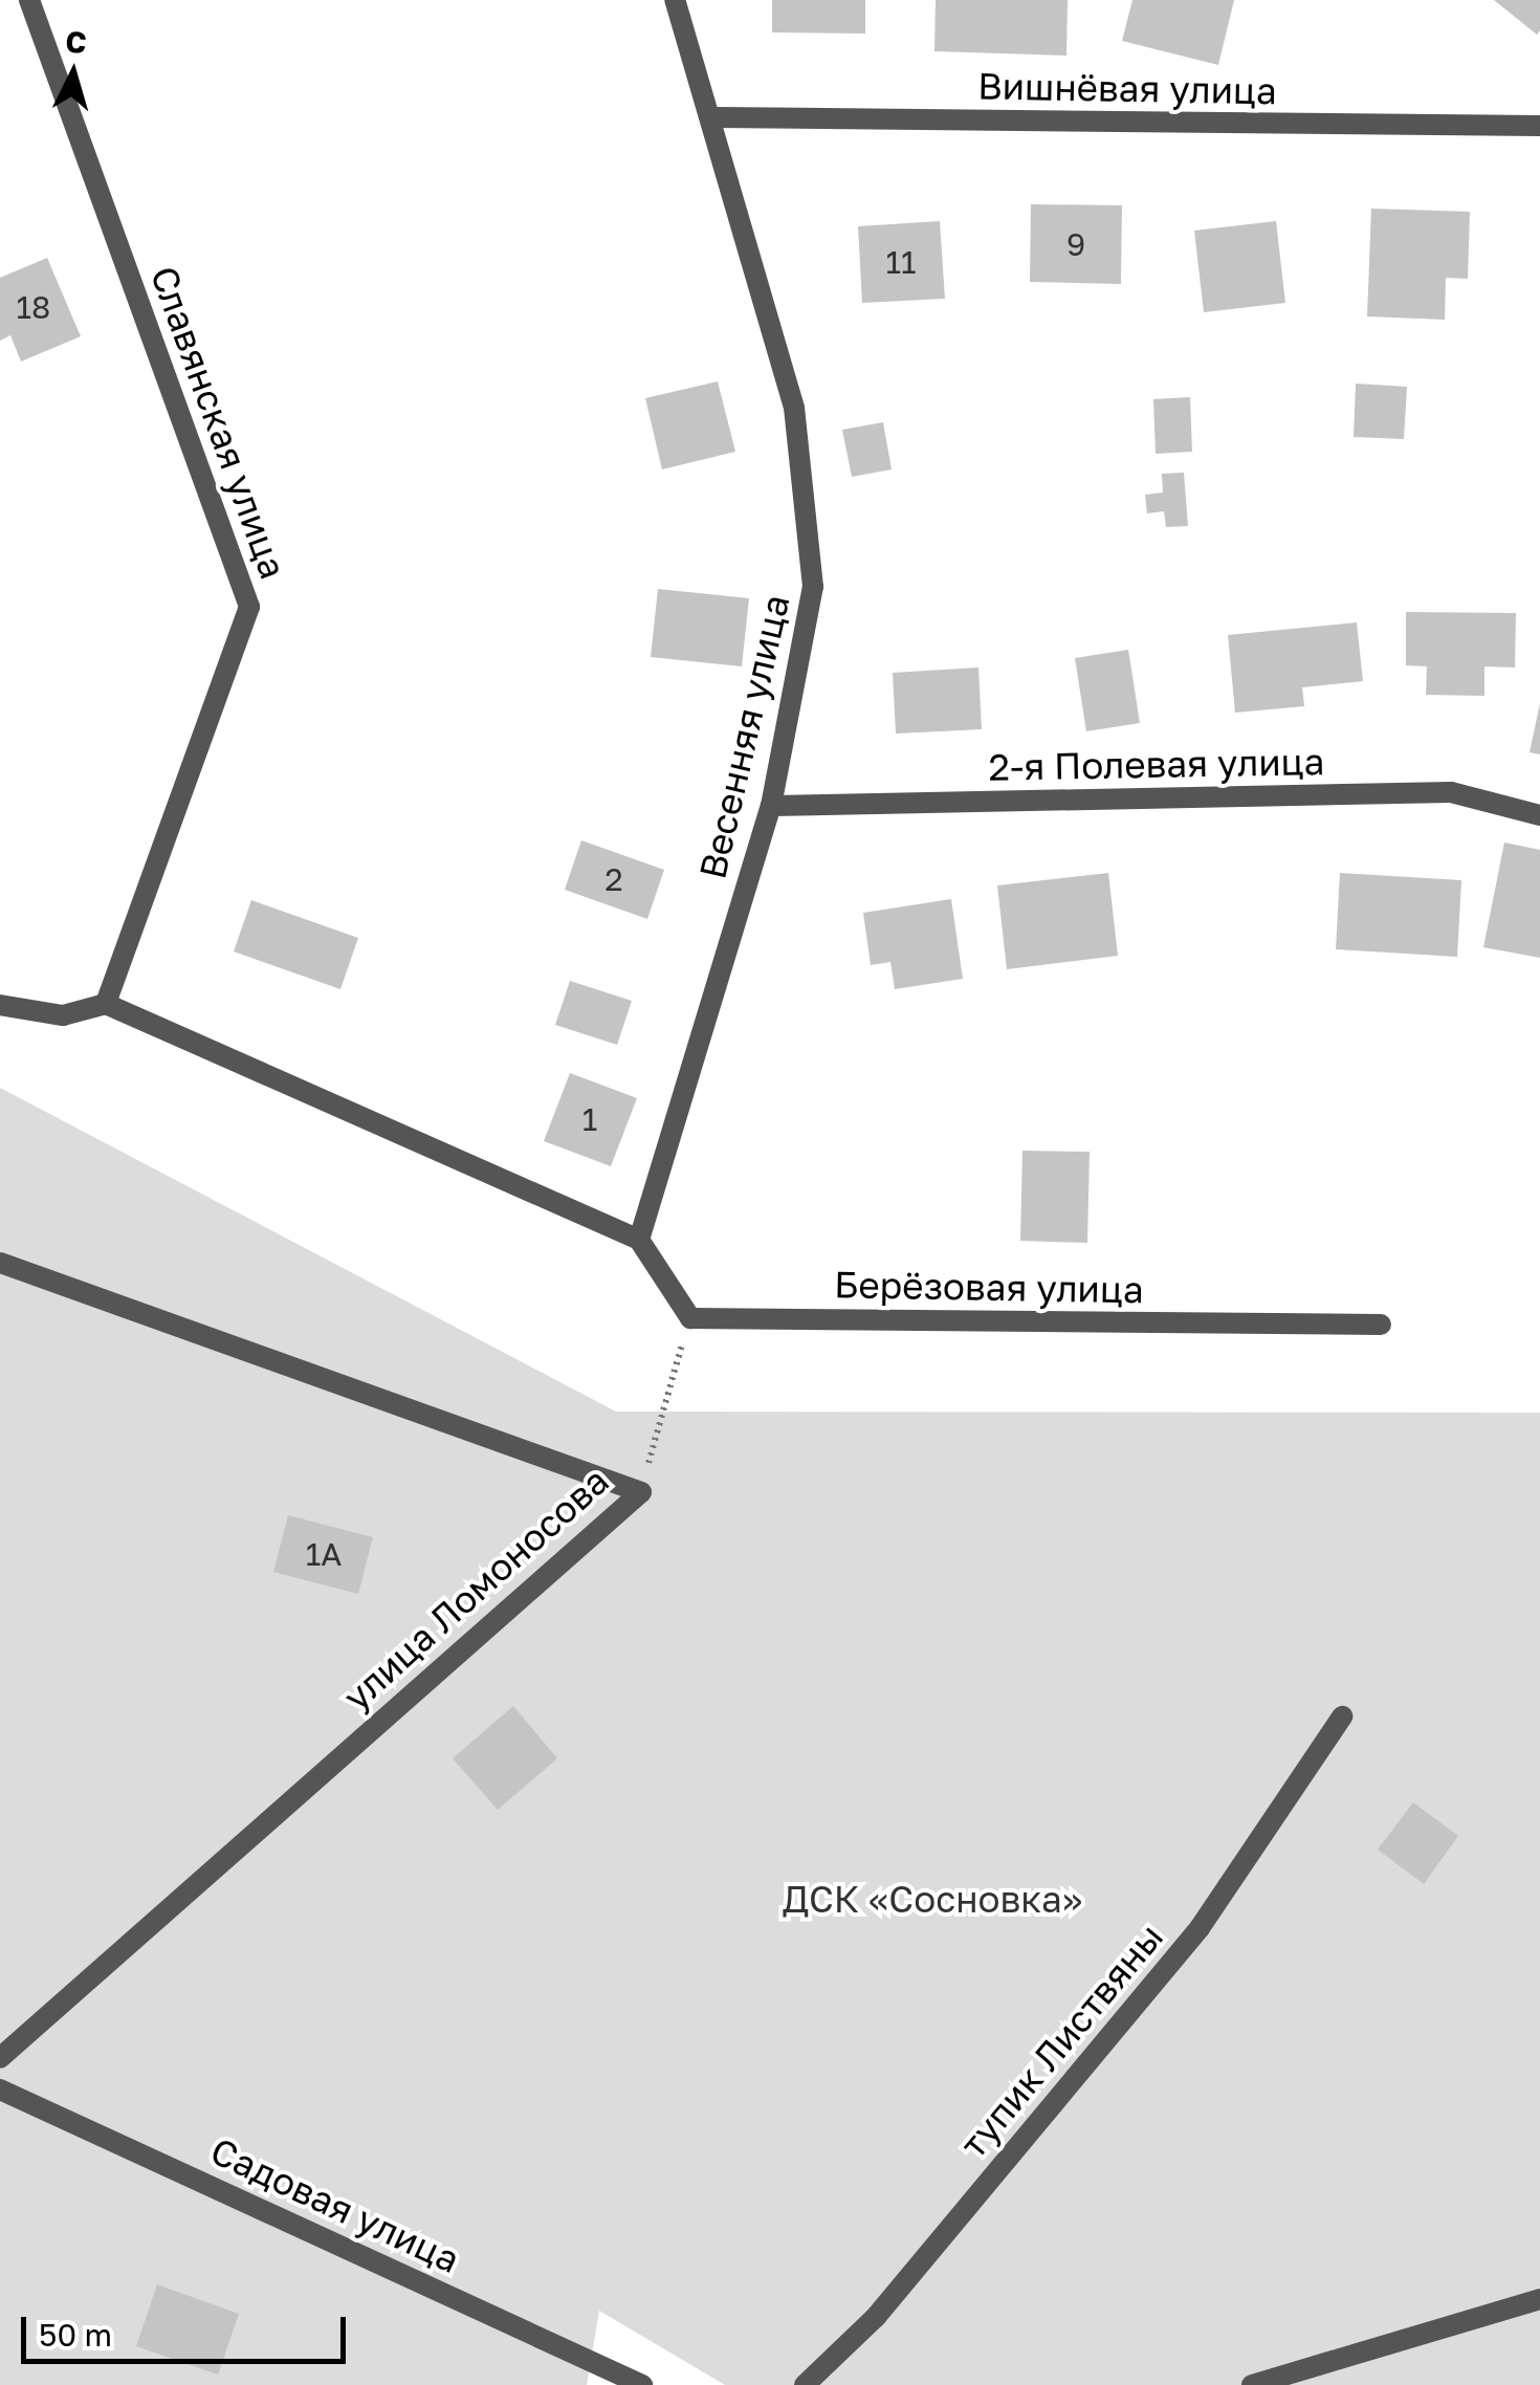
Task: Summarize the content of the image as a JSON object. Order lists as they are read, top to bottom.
{
  "streets": {
    "street": [
      "Вишнёвая улица",
      "Славянская улица",
      "Весенняя улица",
      "2-я Полевая улица",
      "Берёзовая улица",
      "улица Ломоносова",
      "тупик Листвяны",
      "Садовая улица"
    ]
  },
  "crossings": [
    ["Вишнёвая улица", "Весенняя улица"],
    ["Весенняя улица", "2-я Полевая улица"]
  ],
  "parks": ["ДСК «Сосновка»"],
  "house_numbers": [
    "9",
    "11",
    "18",
    "2",
    "1",
    "1А"
  ],
  "scale_bar": "50 m",
  "north": "top"
}
